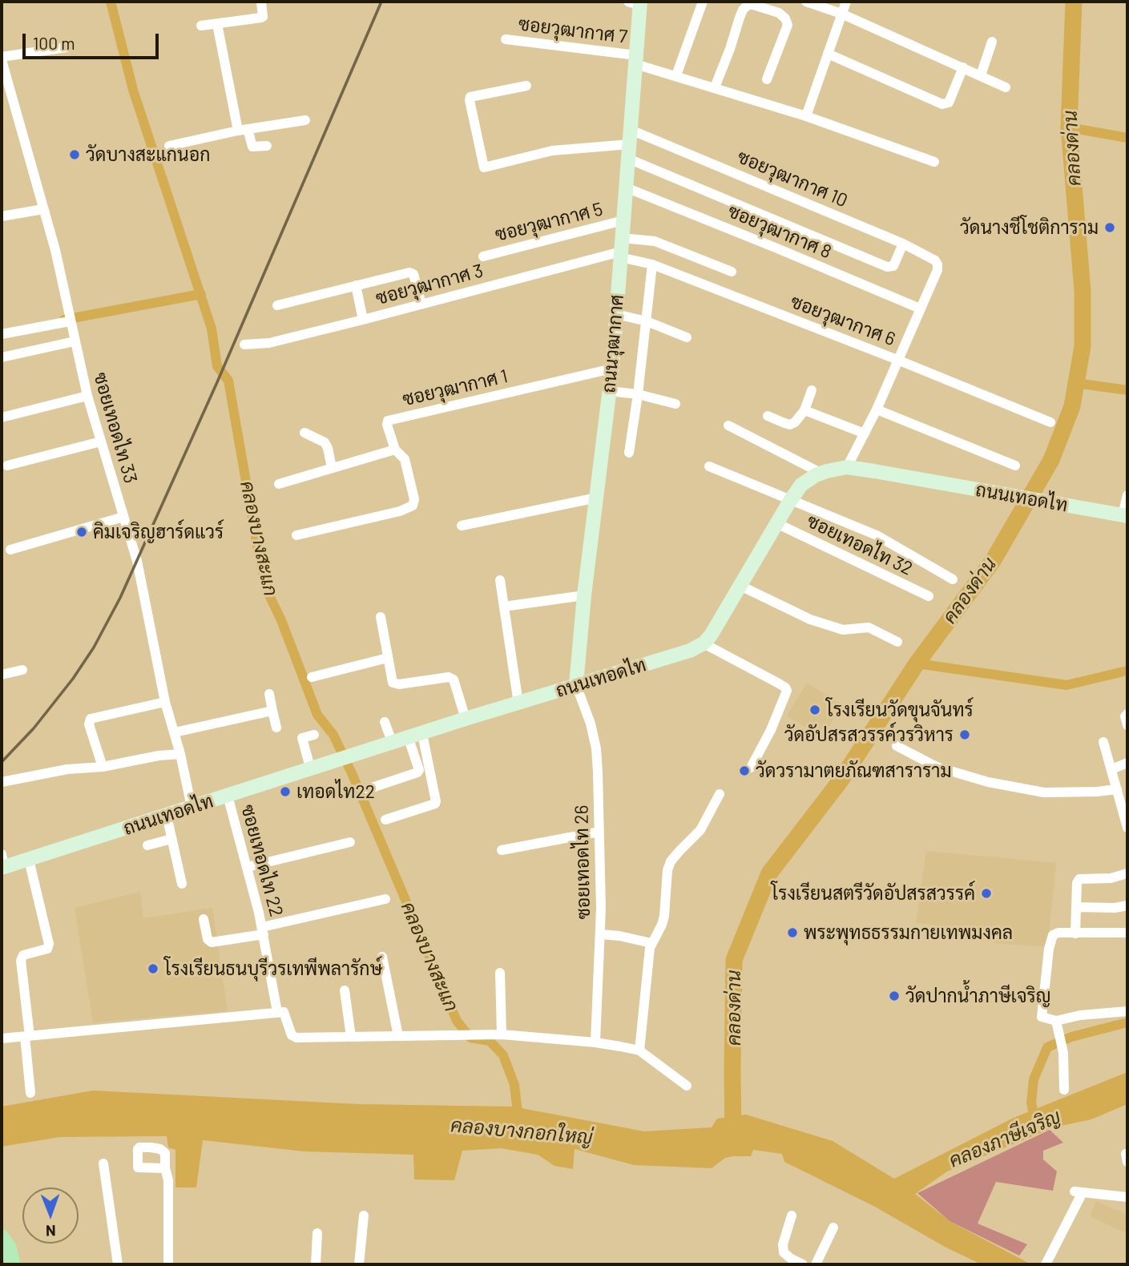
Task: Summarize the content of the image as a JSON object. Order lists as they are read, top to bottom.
{
  "streets": {
    "main road": ["ถนนวุฒากาศ", "ถนนเทอดไท"],
    "street": [
      "ซอยวุฒากาศ 7",
      "ซอยวุฒากาศ 10",
      "ซอยวุฒากาศ 5",
      "ซอยวุฒากาศ 8",
      "ซอยวุฒากาศ 3",
      "ซอยวุฒากาศ 6",
      "ซอยวุฒากาศ 1",
      "ซอยเทอดไท 33",
      "ซอยเทอดไท 32",
      "ซอยเทอดไท 22",
      "ซอยเทอดไท 26"
    ]
  },
  "crossings": [
    ["ซอยวุฒากาศ 7", "ถนนวุฒากาศ"],
    ["ซอยวุฒากาศ 10", "ซอยวุฒากาศ 8"],
    ["ซอยวุฒากาศ 10", "ถนนวุฒากาศ"],
    ["ซอยวุฒากาศ 5", "ถนนวุฒากาศ"],
    ["ซอยวุฒากาศ 8", "ถนนวุฒากาศ"],
    ["ซอยวุฒากาศ 3", "ซอยวุฒากาศ 6"],
    ["ซอยวุฒากาศ 3", "ถนนวุฒากาศ"],
    ["ซอยวุฒากาศ 6", "ถนนวุฒากาศ"],
    ["ถนนวุฒากาศ", "ซอยวุฒากาศ 1"],
    ["ถนนวุฒากาศ", "ถนนเทอดไท"],
    ["ถนนวุฒากาศ", "ซอยเทอดไท 26"],
    ["ซอยเทอดไท 33", "ถนนเทอดไท"],
    ["ถนนเทอดไท", "ซอยเทอดไท 32"],
    ["ถนนเทอดไท", "ซอยเทอดไท 22"],
    ["ถนนเทอดไท", "ซอยเทอดไท 26"]
  ],
  "water": [
    "คลองด่าน",
    "คลองบางสะแก",
    "คลองบางกอกใหญ่",
    "คลองภาษีเจริญ"
  ],
  "places": [
    "วัดบางสะแกนอก",
    "วัดนางชีโชติการาม",
    "คิมเจริญฮาร์ดแวร์",
    "โรงเรียนวัดขุนจันทร์",
    "วัดอัปสรสวรรค์วรวิหาร",
    "วัดวรามาตยภัณฑสาราราม",
    "เทอดไท22",
    "โรงเรียนสตรีวัดอัปสรสวรรค์",
    "พระพุทธธรรมกายเทพมงคล",
    "โรงเรียนธนบุรีวรเทพีพลารักษ์",
    "วัดปากน้ำภาษีเจริญ"
  ],
  "scale_bar": "100 m",
  "north": "bottom"
}
